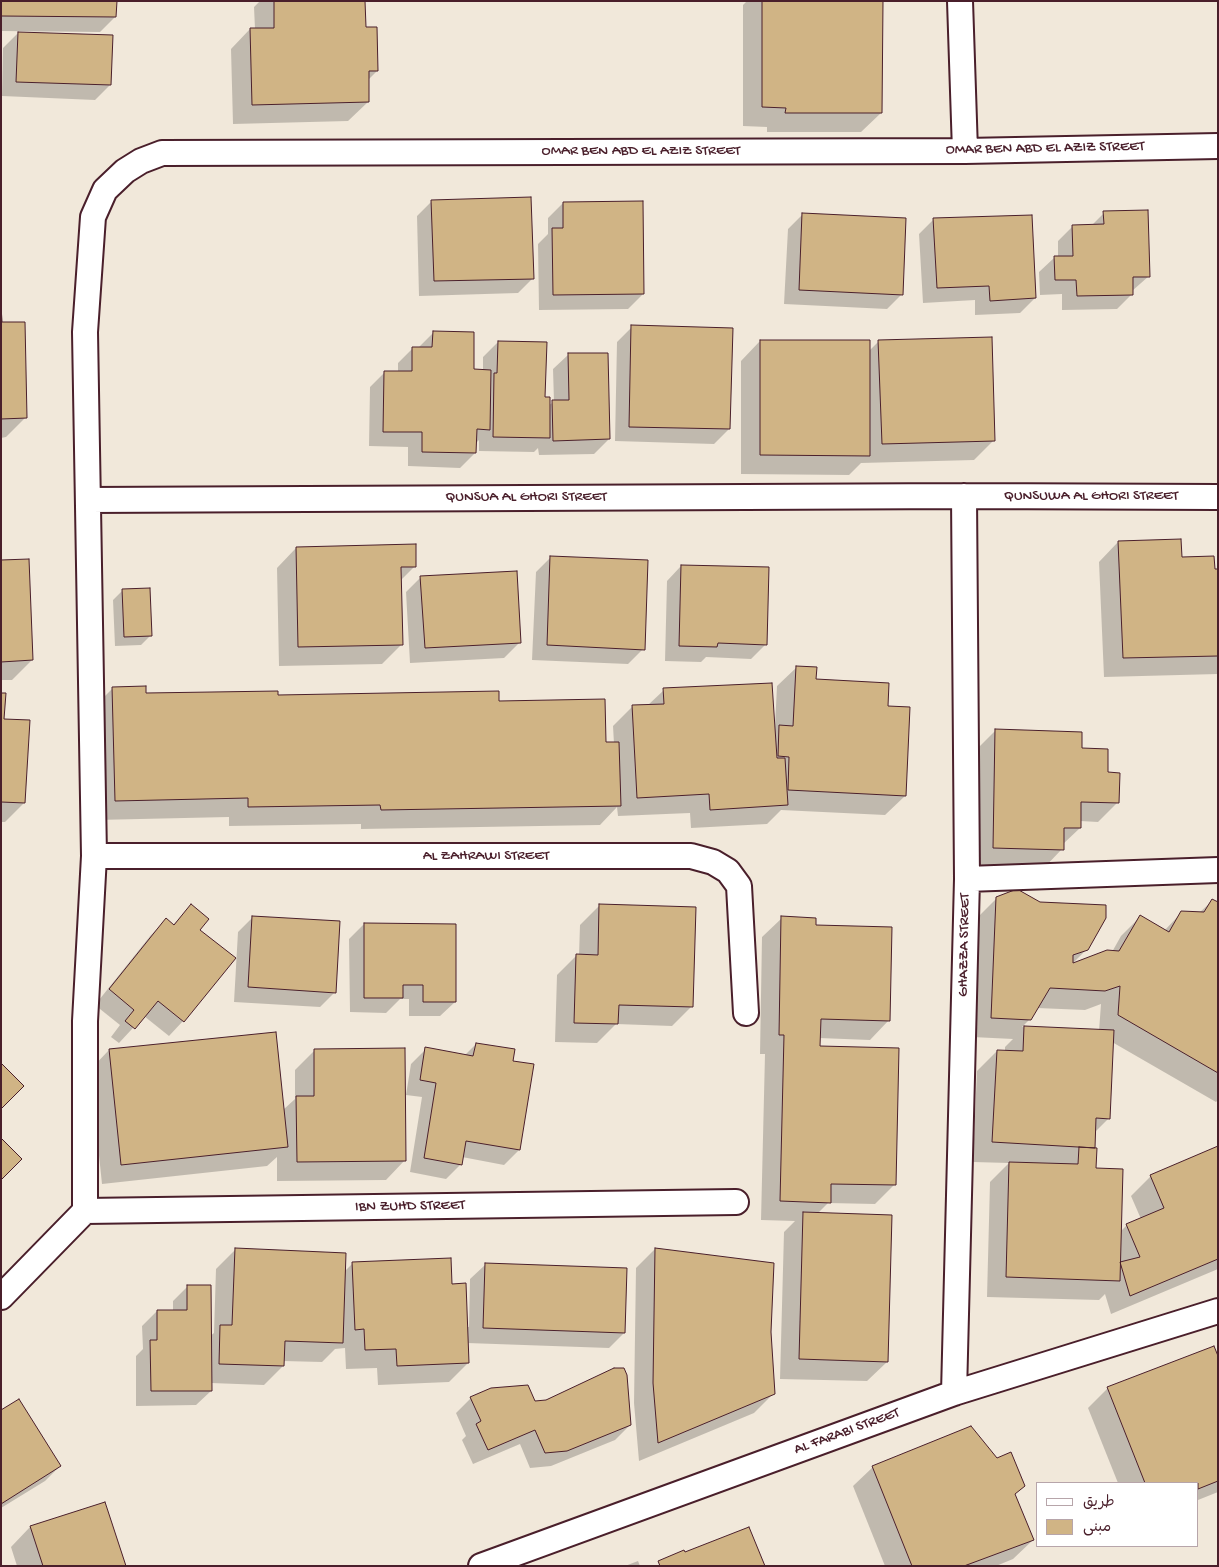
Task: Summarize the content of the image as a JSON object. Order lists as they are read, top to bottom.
{
  "streets": {
    "street": [
      "OMAR BEN ABD EL AZIZ STREET",
      "QUNSUWA AL GHORI STREET",
      "QUNSUA AL GHORI STREET",
      "AL ZAHRAWI STREET",
      "GHAZZA STREET",
      "IBN ZUHD STREET",
      "AL FARABI STREET"
    ]
  },
  "crossings": [
    ["OMAR BEN ABD EL AZIZ STREET", "QUNSUA AL GHORI STREET"],
    ["OMAR BEN ABD EL AZIZ STREET", "AL ZAHRAWI STREET"],
    ["OMAR BEN ABD EL AZIZ STREET", "IBN ZUHD STREET"],
    ["QUNSUWA AL GHORI STREET", "QUNSUA AL GHORI STREET"],
    ["QUNSUWA AL GHORI STREET", "GHAZZA STREET"],
    ["QUNSUA AL GHORI STREET", "GHAZZA STREET"],
    ["GHAZZA STREET", "AL FARABI STREET"]
  ],
  "legend": ["طريق", "مبنى"]
}
